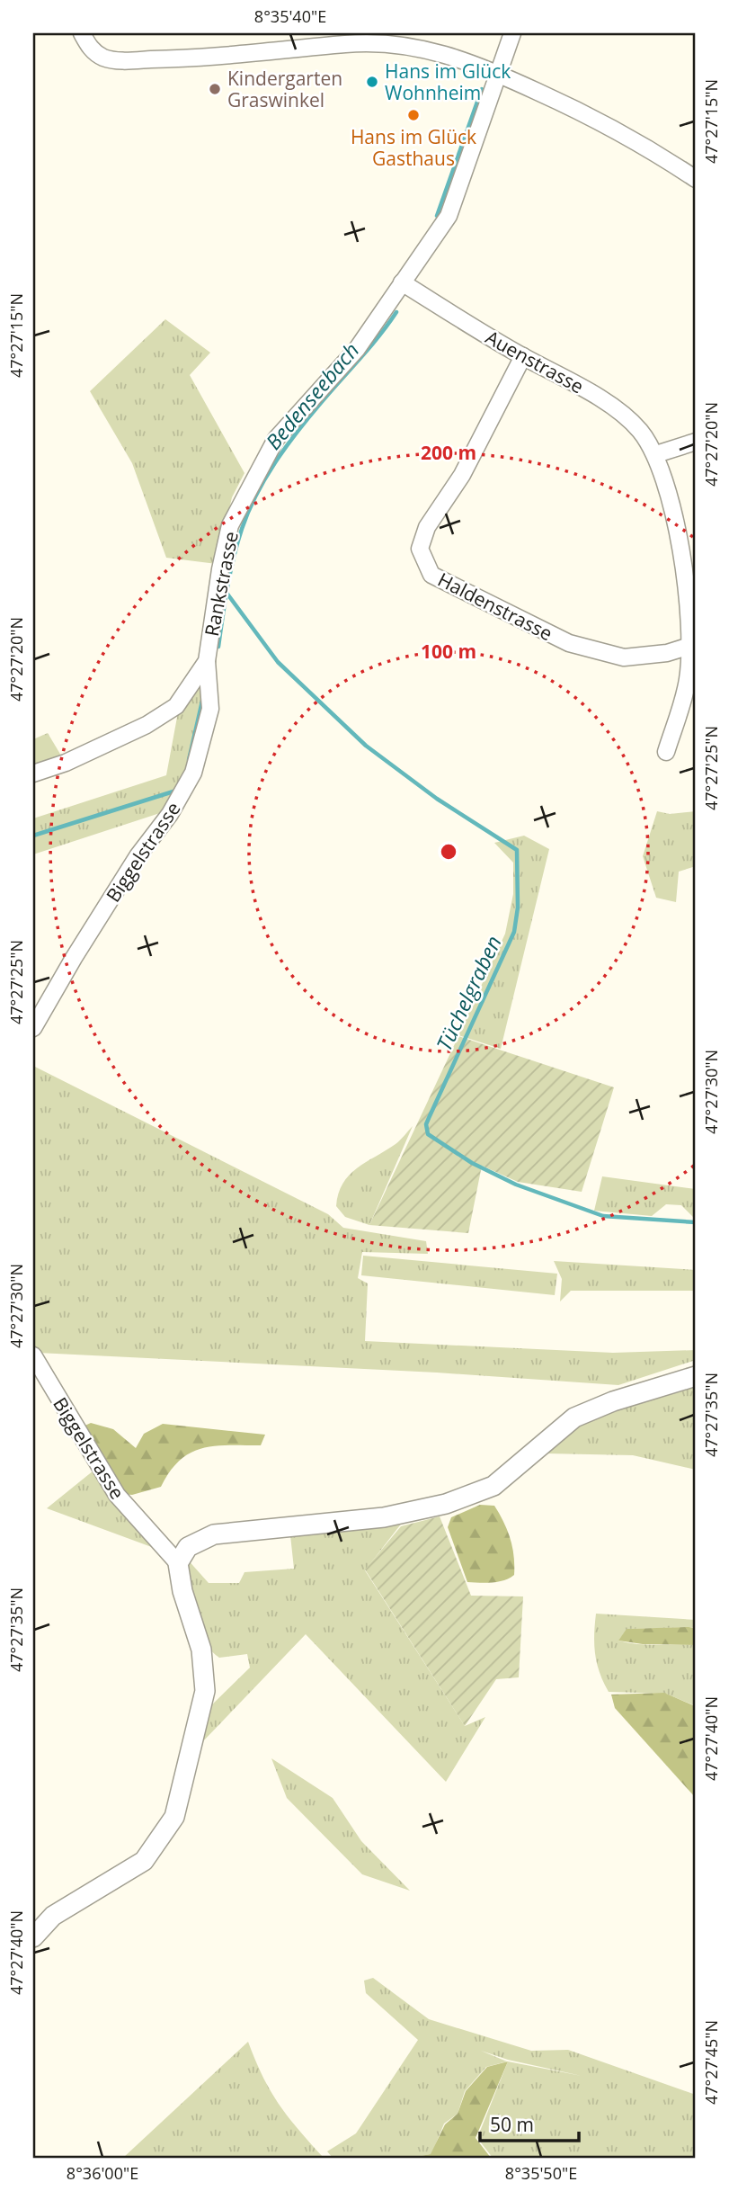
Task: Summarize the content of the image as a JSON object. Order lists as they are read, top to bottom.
{
  "streets": {
    "street": [
      "Auenstrasse",
      "Rankstrasse",
      "Haldenstrasse",
      "Biggelstrasse"
    ]
  },
  "crossings": [
    ["Auenstrasse", "Rankstrasse"],
    ["Auenstrasse", "Haldenstrasse"],
    ["Rankstrasse", "Biggelstrasse"]
  ],
  "water": ["Bedenseebach", "Tüchelgraben"],
  "places": ["Hans im Glück Wohnheim", "Kindergarten Graswinkel", "Hans im Glück Gasthaus"],
  "scale_bar": "50 m",
  "coordinates": [
    "8°35'40\"E",
    "47°27'15\"N",
    "47°27'20\"N",
    "47°27'25\"N",
    "47°27'30\"N",
    "47°27'35\"N",
    "47°27'40\"N",
    "47°27'45\"N",
    "8°36'00\"E",
    "8°35'50\"E"
  ],
  "rings": ["200 m", "100 m"]
}
